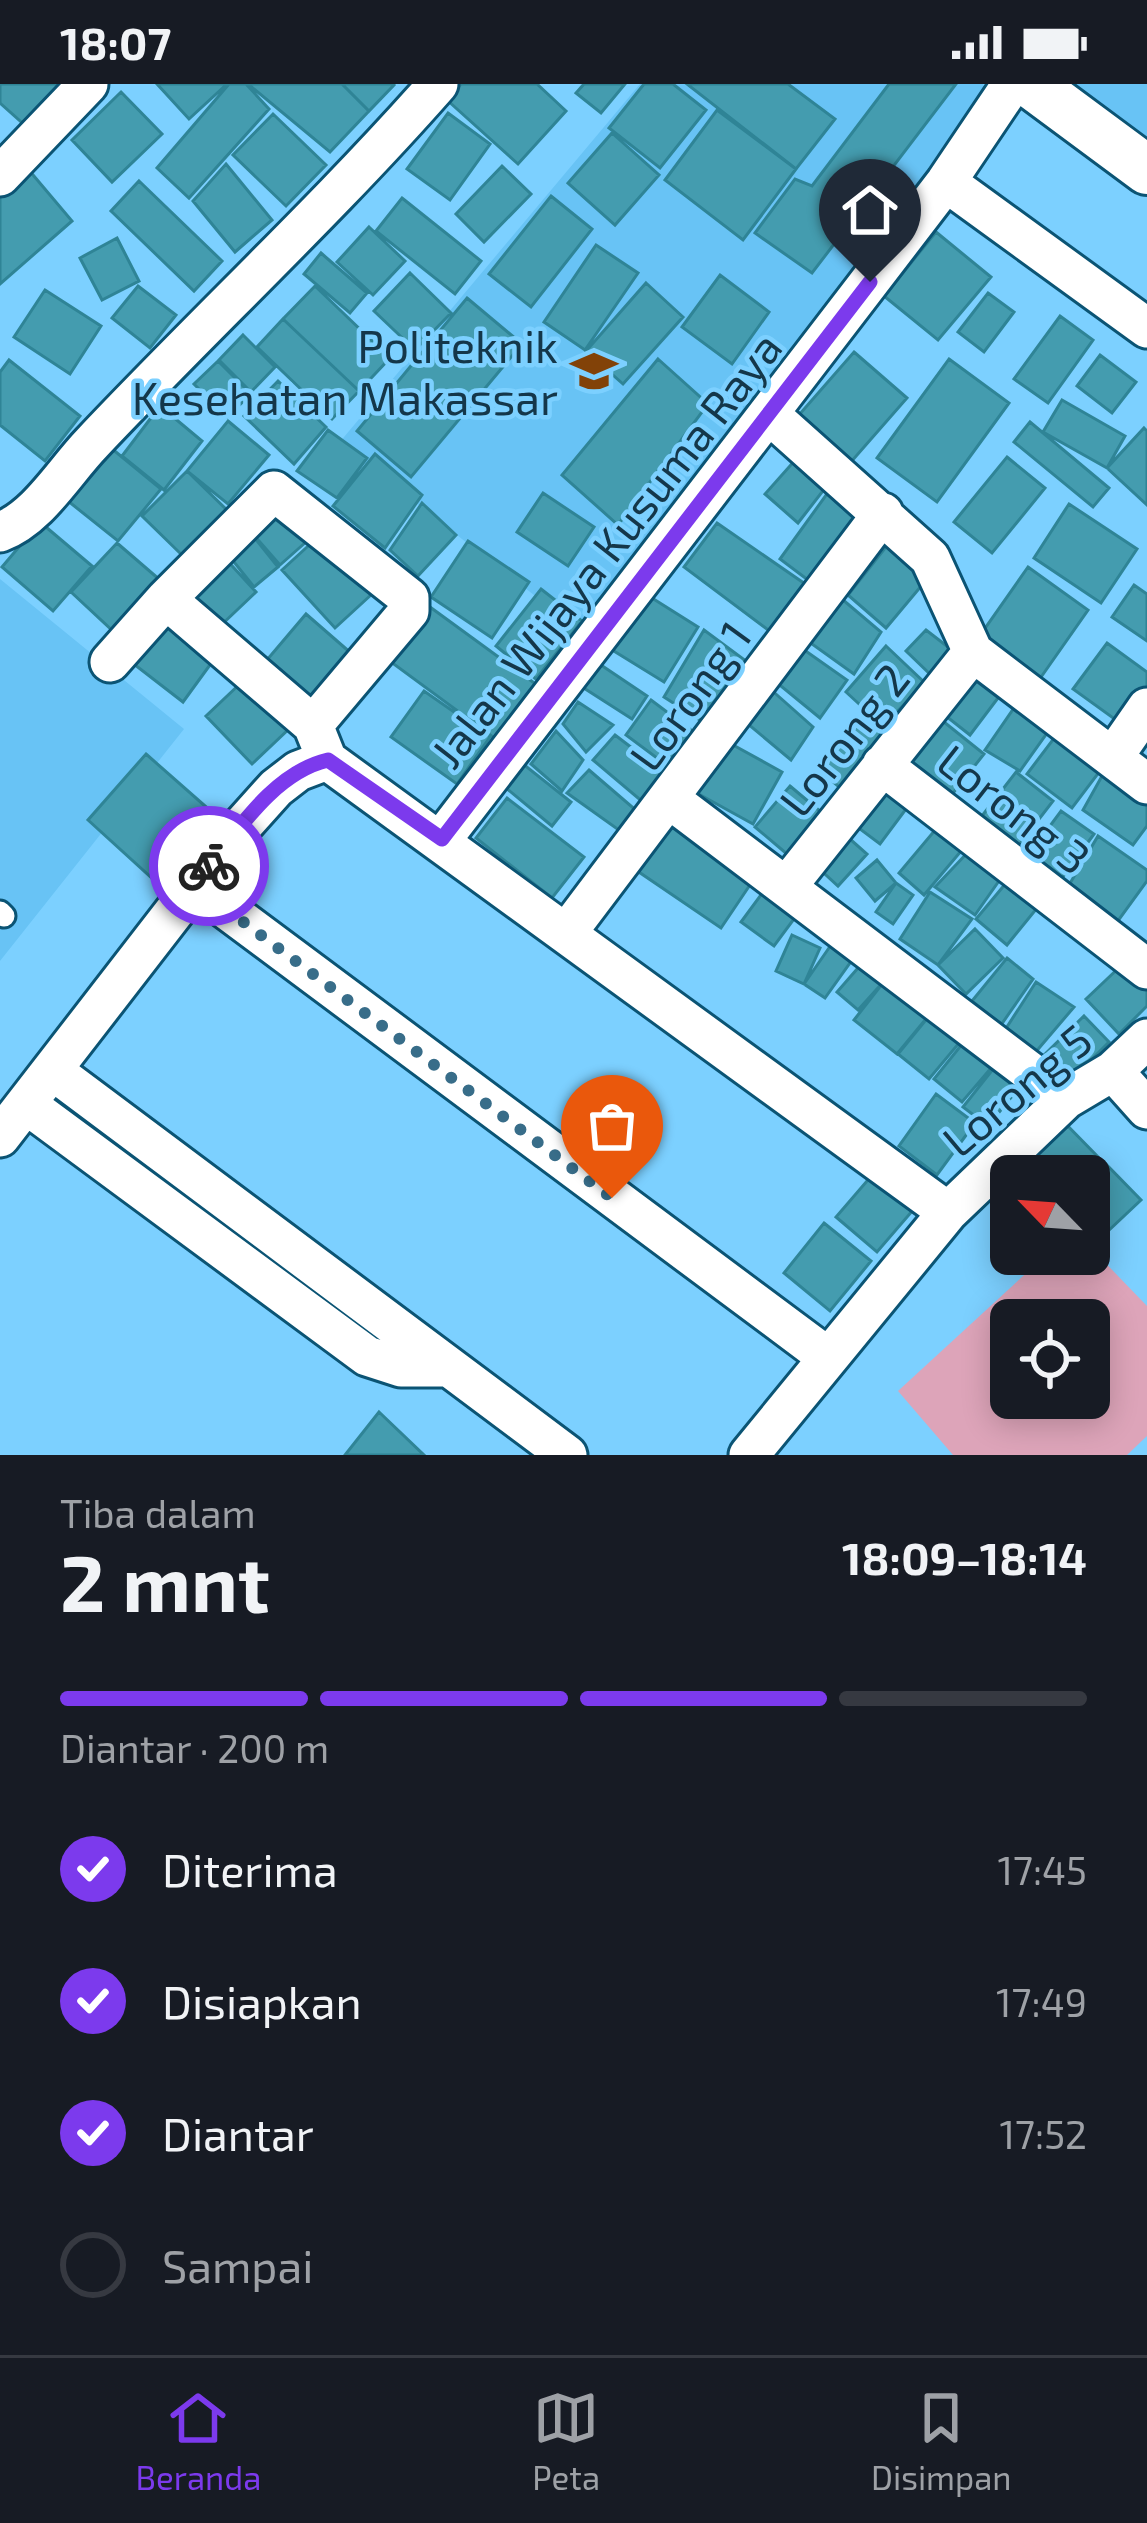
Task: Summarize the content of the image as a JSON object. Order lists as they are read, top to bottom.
{
  "streets": {
    "street": [
      "Jalan Wijaya Kusuma Raya",
      "Lorong 1",
      "Lorong 2",
      "Lorong 3",
      "Lorong 5"
    ]
  },
  "crossings": [
    ["Lorong 2", "Lorong 3"]
  ],
  "places": {
    "school or university": ["Politeknik Kesehatan Makassar"]
  },
  "north": "top left",
  "page": {
    "status": "18:07",
    "heading": ["2 mnt", "Tiba dalam", "18:09–18:14"],
    "bar": "Diantar · 200 m",
    "list": [
      ["Diterima", "17:45"],
      ["Disiapkan", "17:49"],
      ["Diantar", "17:52"],
      "Sampai"
    ],
    "tabs": ["Beranda", "Peta", "Disimpan"]
  }
}
